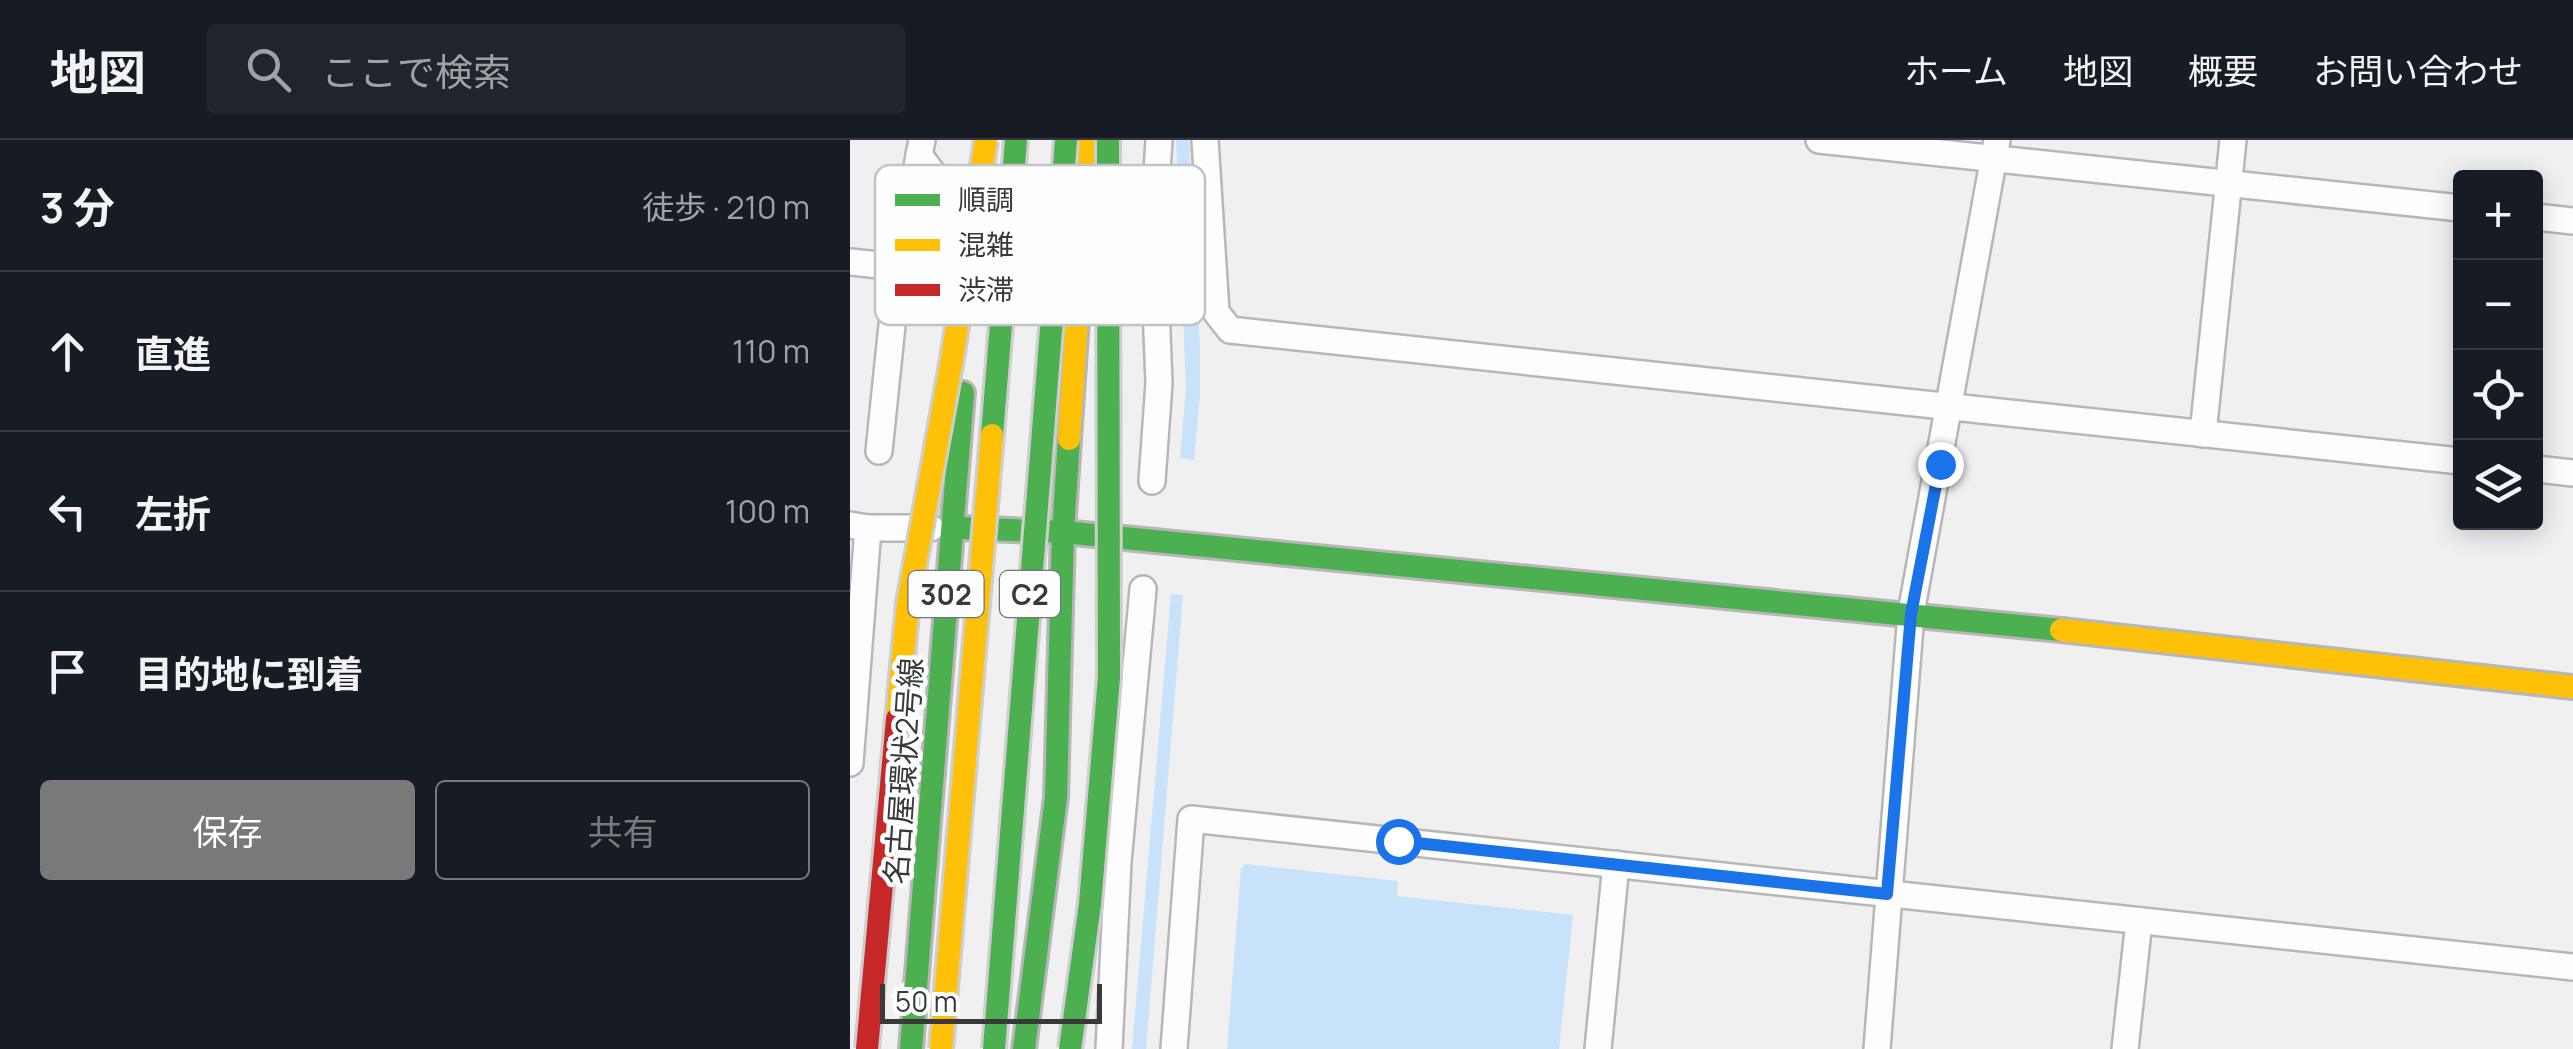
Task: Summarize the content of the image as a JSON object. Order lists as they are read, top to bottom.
{
  "streets": {
    "main road": ["302", "C2", "名古屋環状2号線"]
  },
  "legend": ["順調", "混雑", "渋滞"],
  "scale_bar": "50 m",
  "page": {
    "header": "地図",
    "search": "ここで検索",
    "nav": [
      "ホーム",
      "地図",
      "概要",
      "お問い合わせ"
    ],
    "heading": ["3 分", "徒歩 · 210 m"],
    "map_buttons": ["+", "−"],
    "list": [
      ["直進", "110 m"],
      ["左折", "100 m"],
      "目的地に到着"
    ],
    "buttons": ["保存", "共有"],
    "scale": "50 m"
  }
}
